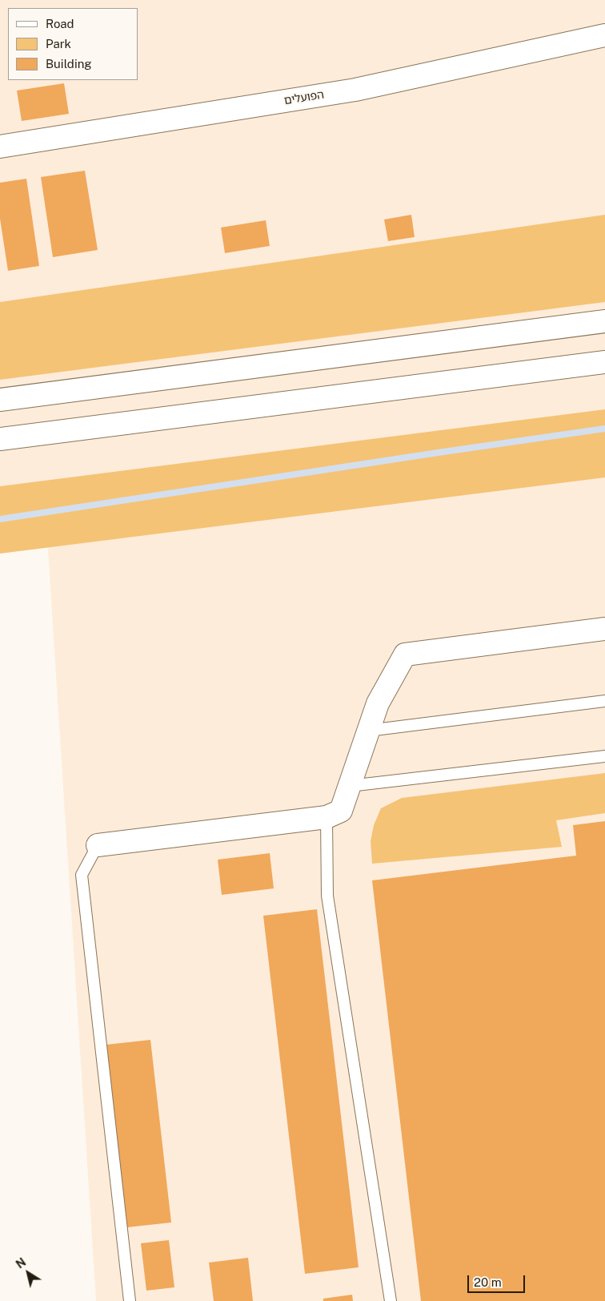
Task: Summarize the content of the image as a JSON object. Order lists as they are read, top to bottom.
{
  "streets": {
    "main road": ["הפועלים"]
  },
  "legend": ["Road", "Park", "Building"],
  "scale_bar": "20 m",
  "north": "top left"
}
